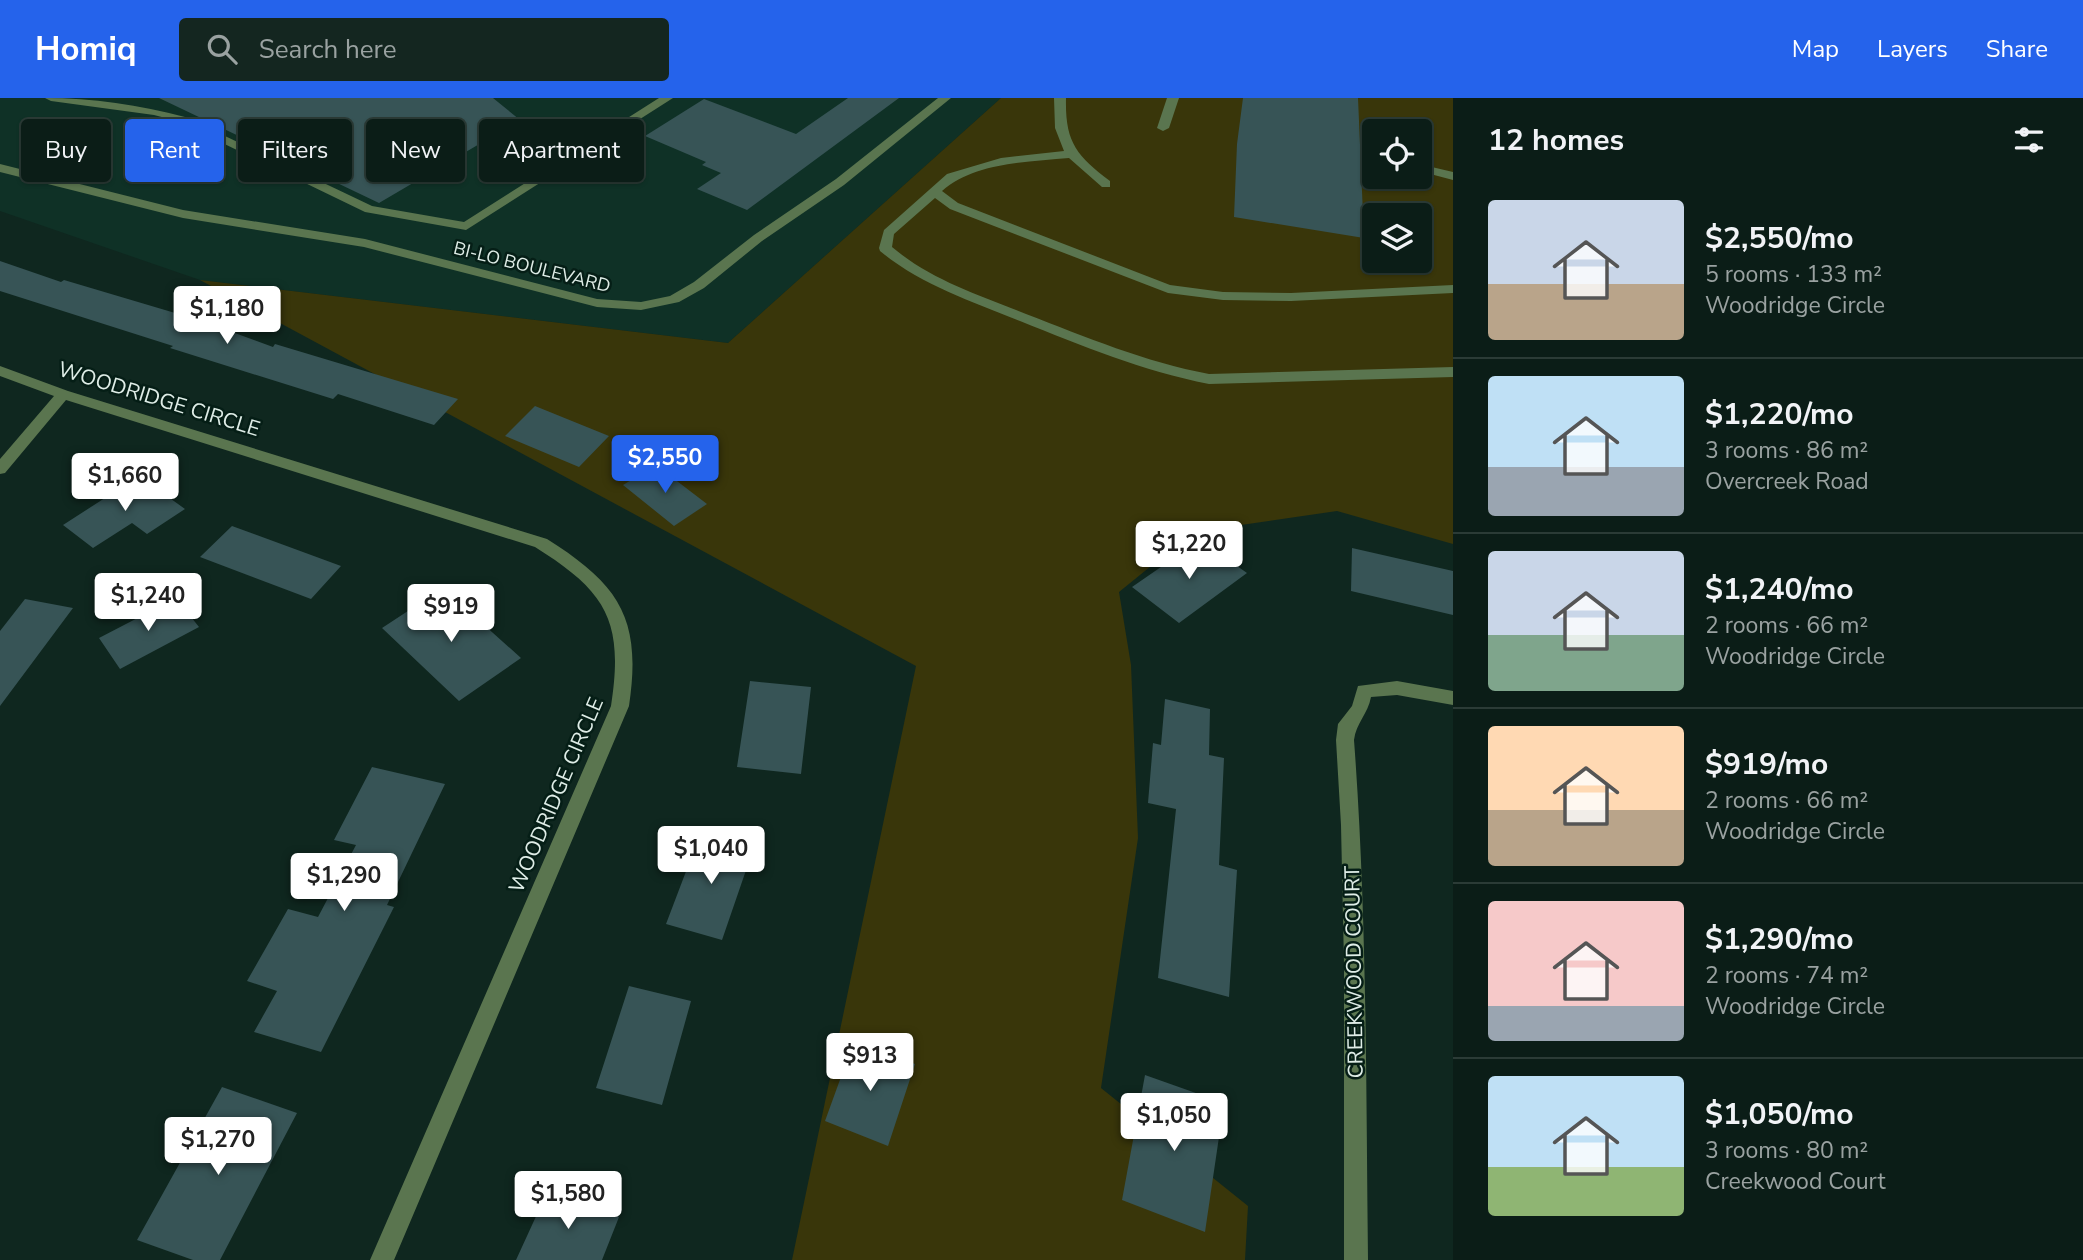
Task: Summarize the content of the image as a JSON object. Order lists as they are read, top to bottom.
{
  "streets": {
    "street": ["BI-LO BOULEVARD", "WOODRIDGE CIRCLE", "CREEKWOOD COURT"]
  },
  "page": {
    "header": "Homiq",
    "search": "Search here",
    "nav": ["Map", "Layers", "Share"],
    "heading": "12 homes",
    "chip": [
      "Buy",
      "Rent",
      "Filters",
      "New",
      "Apartment"
    ],
    "list": [
      {
        "name": "$2,550/mo",
        "note": "5 rooms · 133 m² · Woodridge Circle"
      },
      {
        "name": "$1,220/mo",
        "note": "3 rooms · 86 m² · Overcreek Road"
      },
      {
        "name": "$1,240/mo",
        "note": "2 rooms · 66 m² · Woodridge Circle"
      },
      {
        "name": "$919/mo",
        "note": "2 rooms · 66 m² · Woodridge Circle"
      },
      {
        "name": "$1,290/mo",
        "note": "2 rooms · 74 m² · Woodridge Circle"
      },
      {
        "name": "$1,050/mo",
        "note": "3 rooms · 80 m² · Creekwood Court"
      }
    ],
    "price": [
      "$1,180",
      "$2,550",
      "$1,660",
      "$1,220",
      "$1,240",
      "$919",
      "$1,040",
      "$1,290",
      "$913",
      "$1,050",
      "$1,270",
      "$1,580"
    ]
  }
}
